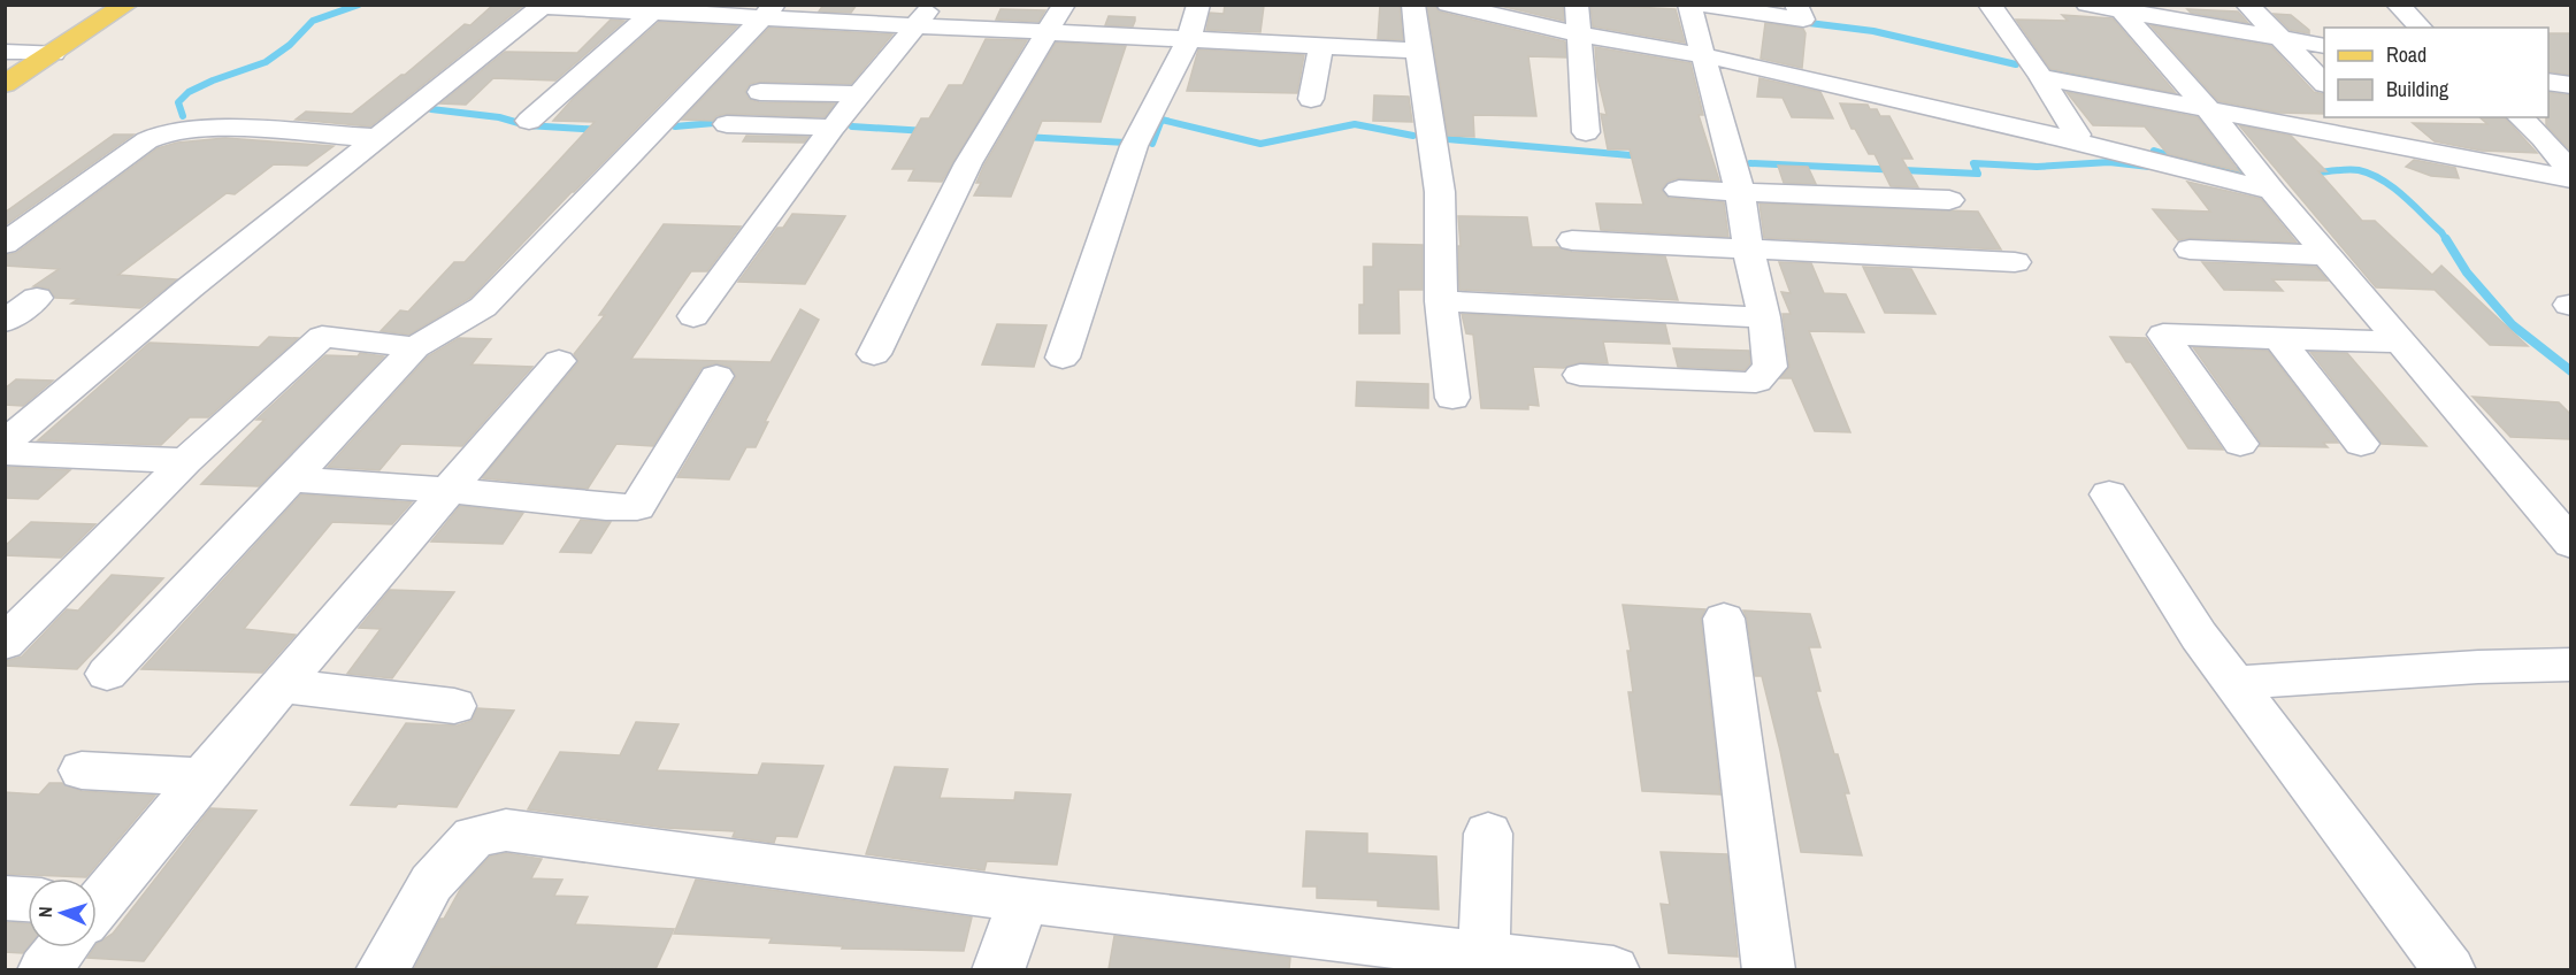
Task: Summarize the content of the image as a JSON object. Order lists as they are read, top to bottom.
{
  "legend": ["Road", "Building"],
  "north": "left"
}
